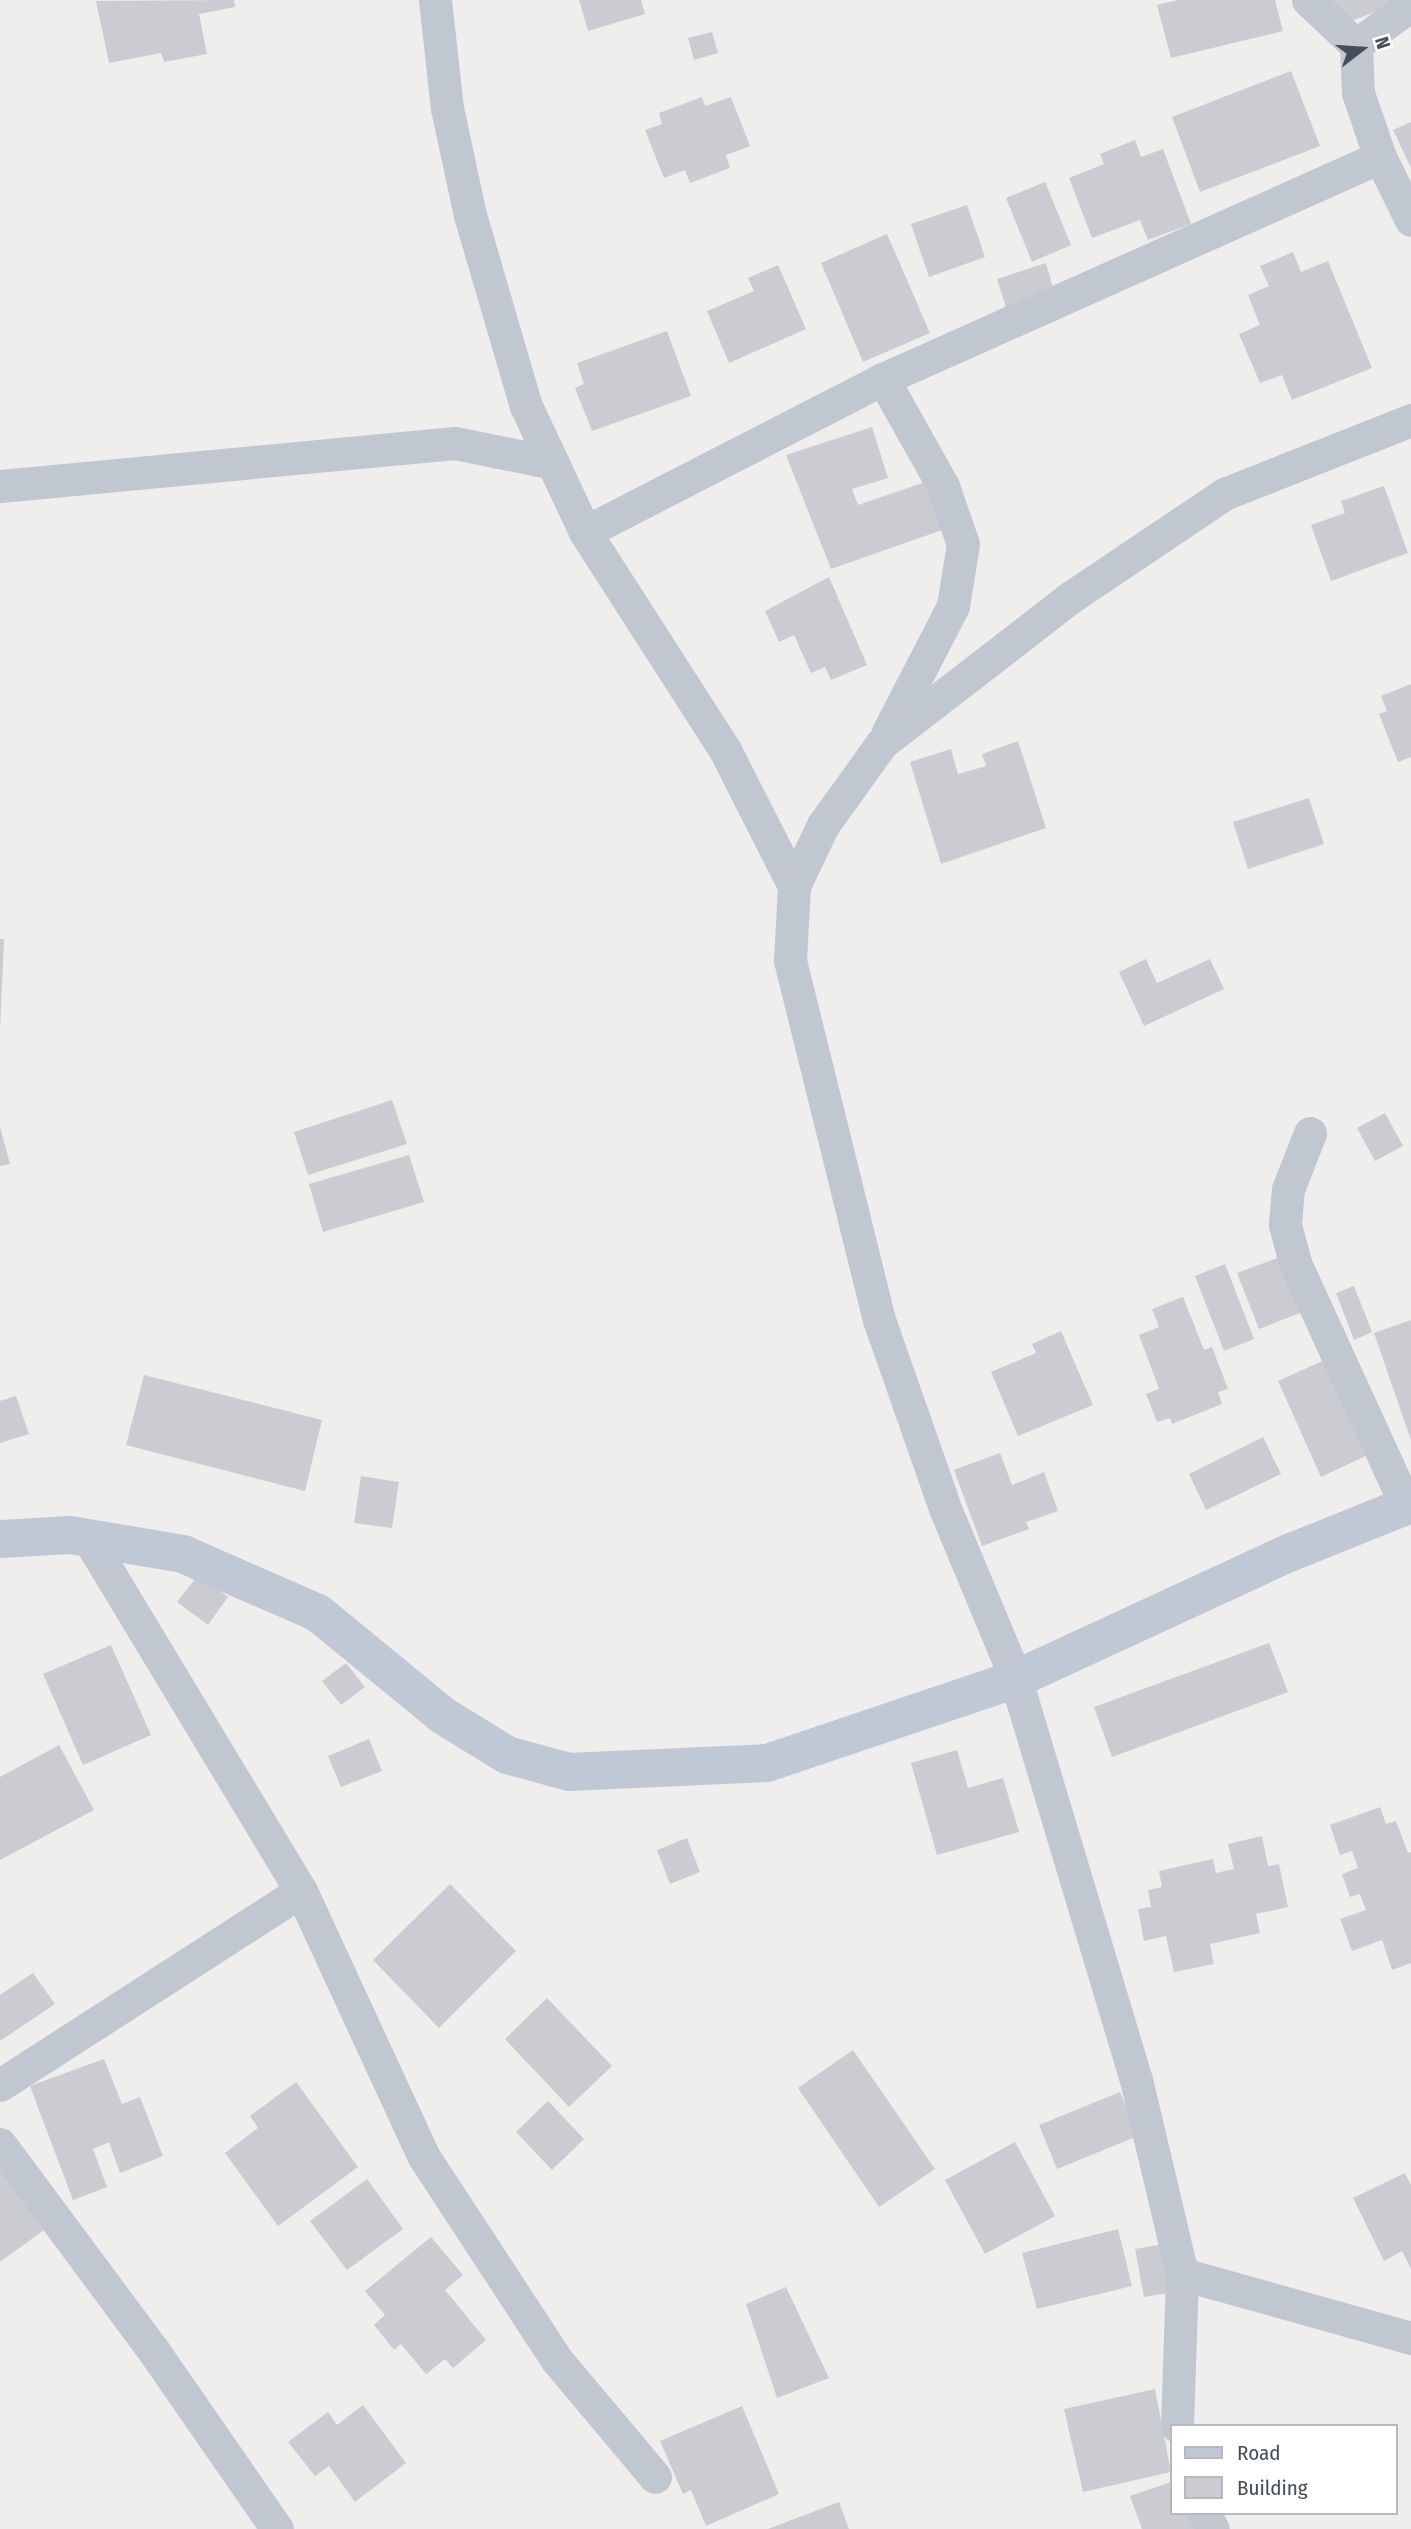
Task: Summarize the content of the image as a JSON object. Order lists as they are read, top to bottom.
{
  "legend": ["Road", "Building"],
  "north": "right"
}
